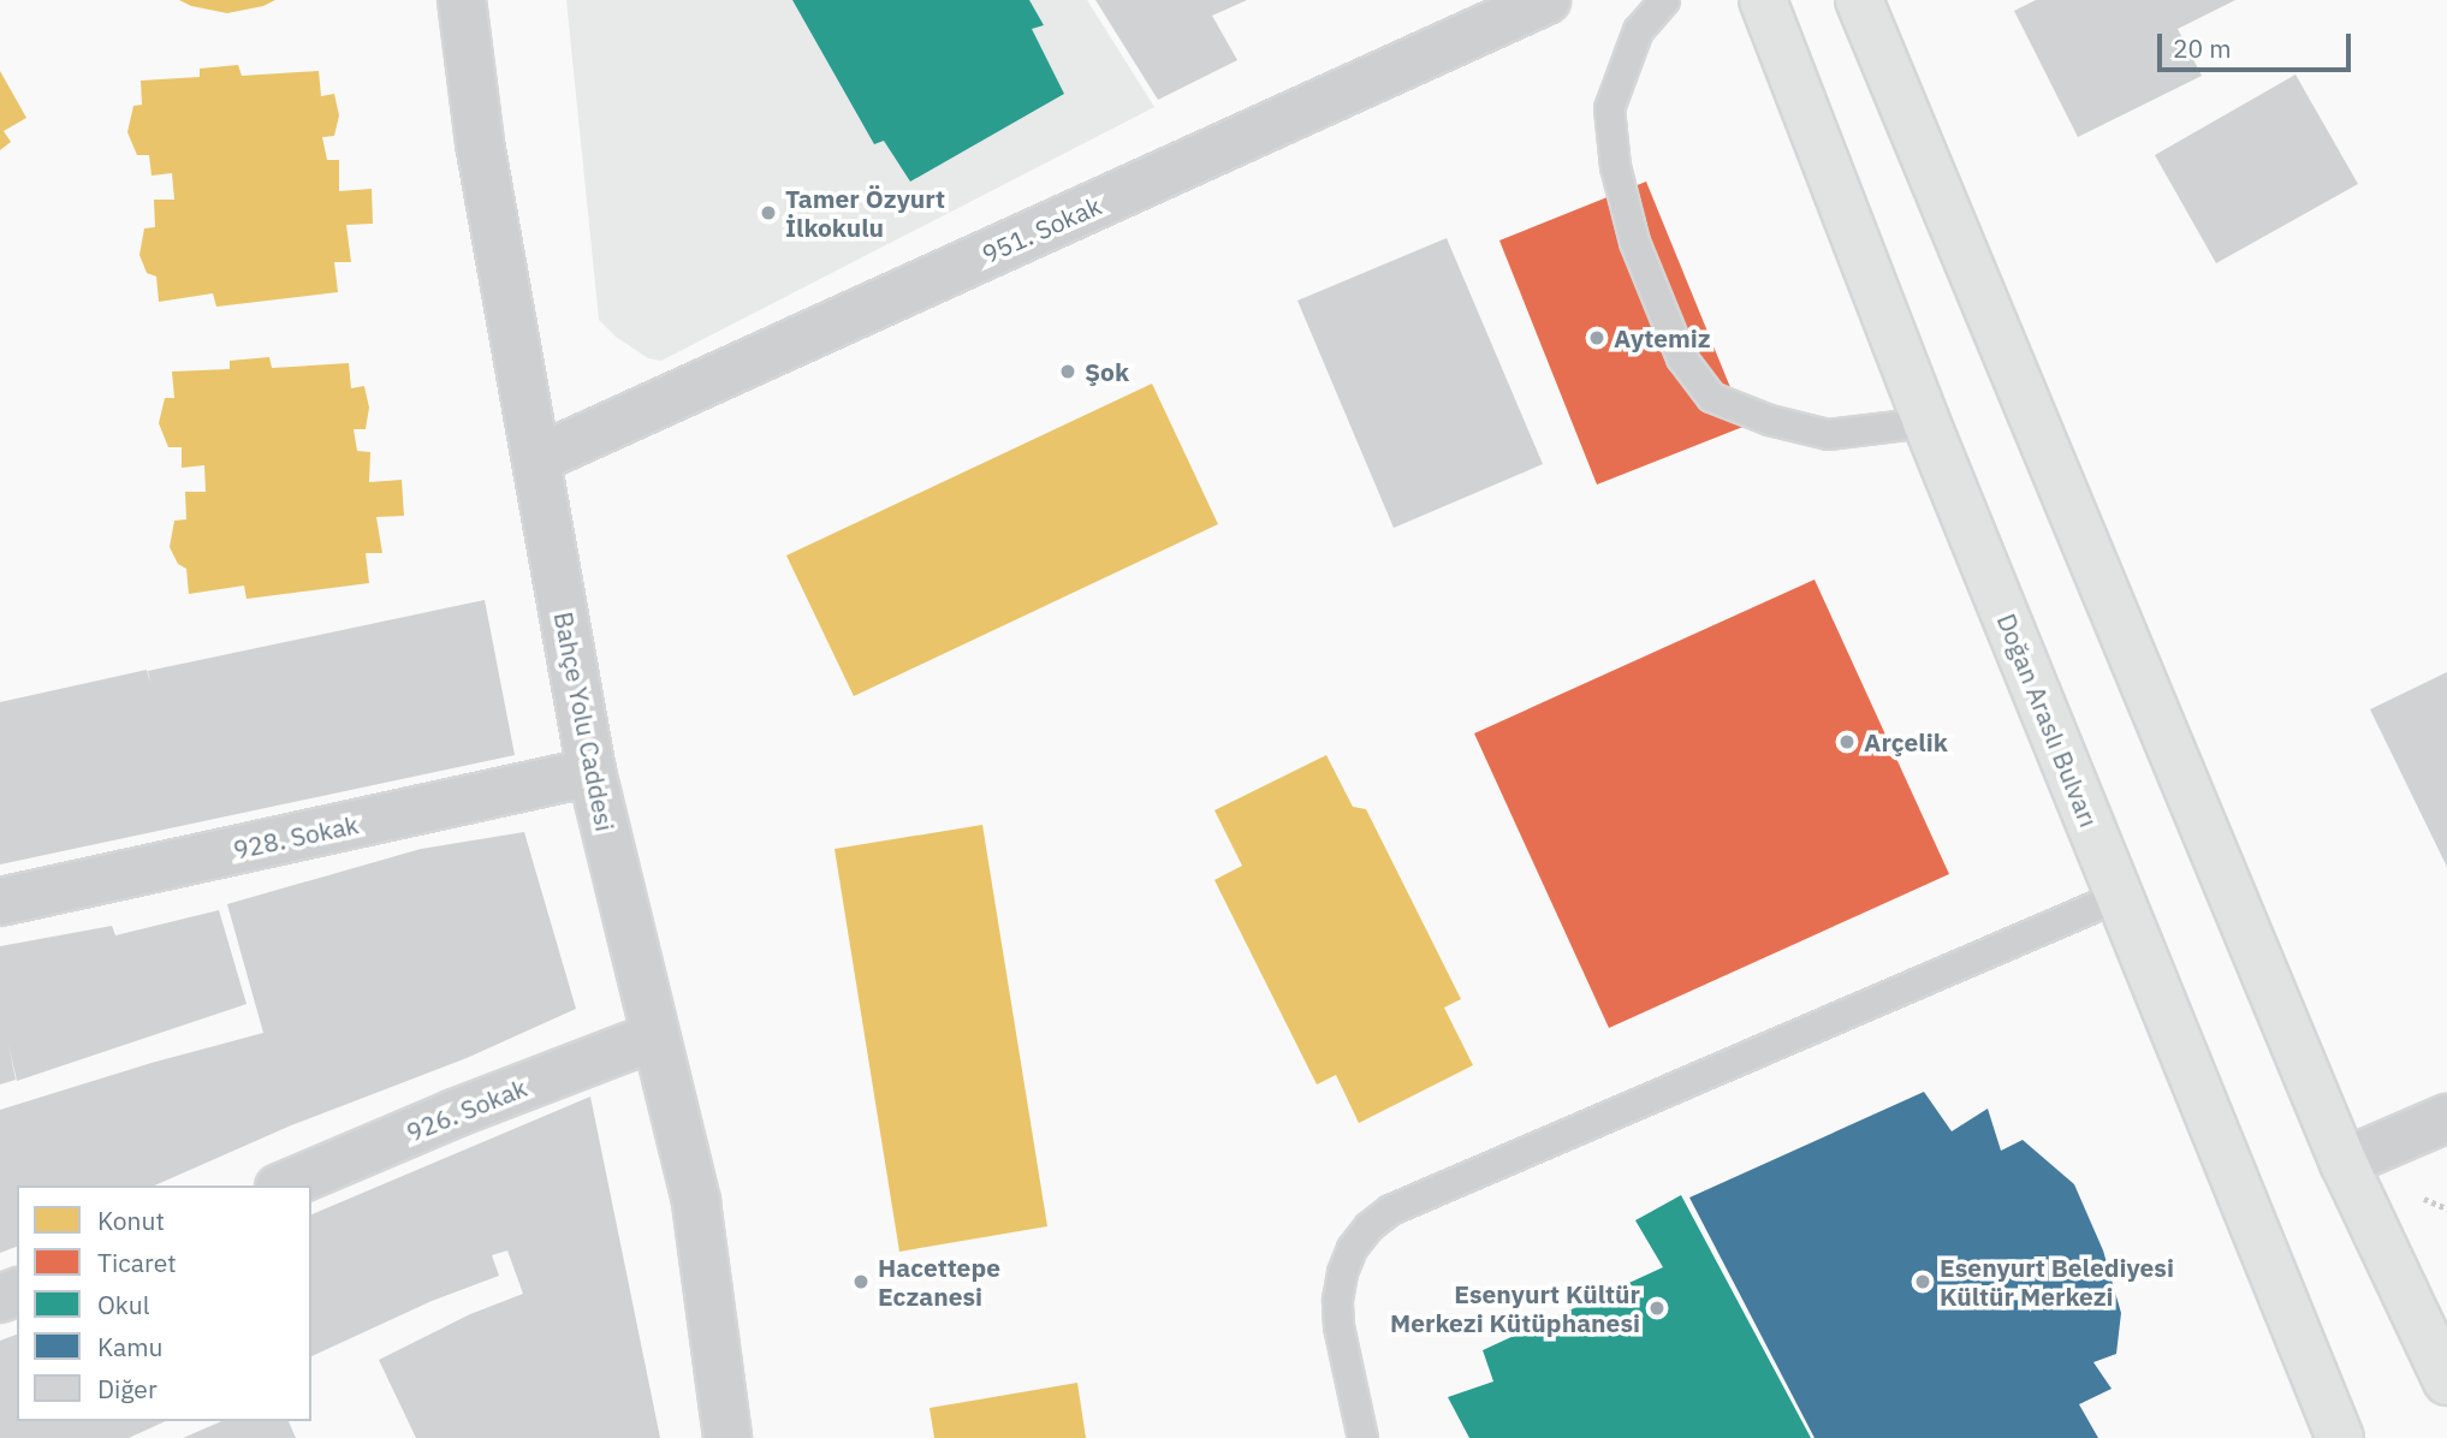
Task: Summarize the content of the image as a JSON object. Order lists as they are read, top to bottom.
{
  "streets": {
    "main road": ["Doğan Araslı Bulvarı"],
    "street": [
      "951. Sokak",
      "Bahçe Yolu Caddesi",
      "928. Sokak",
      "926. Sokak"
    ]
  },
  "crossings": [
    ["951. Sokak", "Bahçe Yolu Caddesi"],
    ["Bahçe Yolu Caddesi", "928. Sokak"],
    ["Bahçe Yolu Caddesi", "926. Sokak"]
  ],
  "places": [
    "Tamer Özyurt İlkokulu",
    "Aytemiz",
    "Şok",
    "Arçelik",
    "Hacettepe Eczanesi",
    "Esenyurt Belediyesi Kültür Merkezi",
    "Esenyurt Kültür Merkezi Kütüphanesi"
  ],
  "legend": [
    "Konut",
    "Ticaret",
    "Okul",
    "Kamu",
    "Diğer"
  ],
  "scale_bar": "20 m"
}
